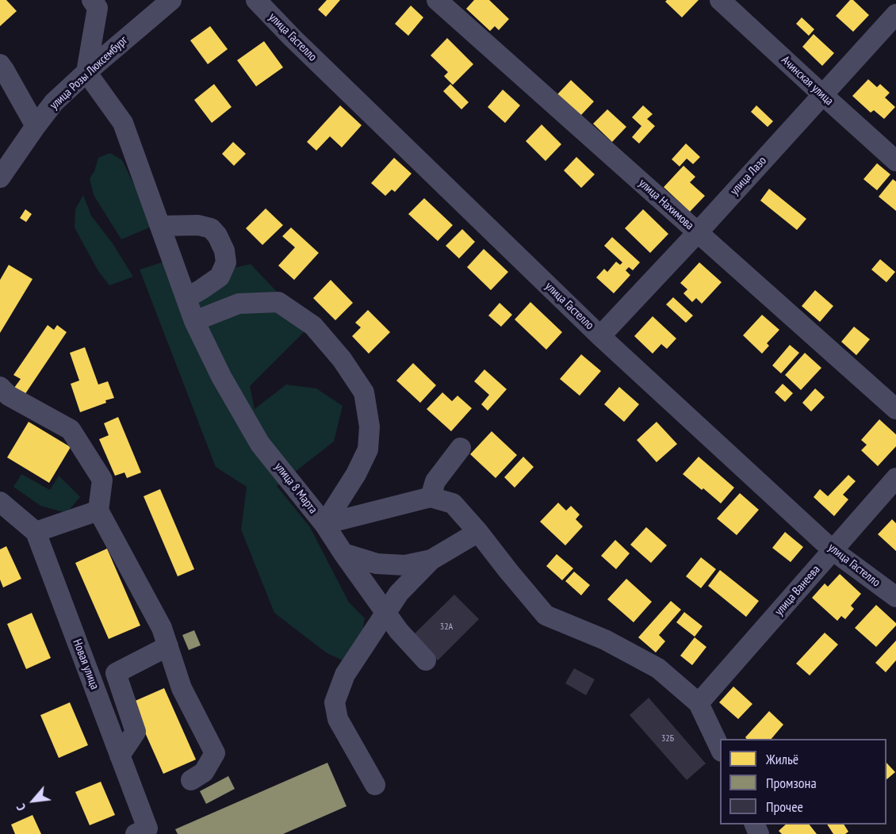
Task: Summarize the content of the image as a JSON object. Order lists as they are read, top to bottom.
{
  "streets": {
    "street": [
      "улица Гастелло",
      "улица Розы Люксембург",
      "Ачинская улица",
      "улица Лазо",
      "улица Нахимова",
      "улица 8 Марта",
      "улица Ванеева",
      "Новая улица"
    ]
  },
  "crossings": [
    ["улица Гастелло", "улица Лазо"],
    ["улица Гастелло", "улица Ванеева"],
    ["улица Розы Люксембург", "улица 8 Марта"],
    ["Ачинская улица", "улица Лазо"],
    ["улица Лазо", "улица Нахимова"]
  ],
  "house_numbers": ["32А", "32Б"],
  "legend": ["Жильё", "Промзона", "Прочее"],
  "north": "bottom left"
}
